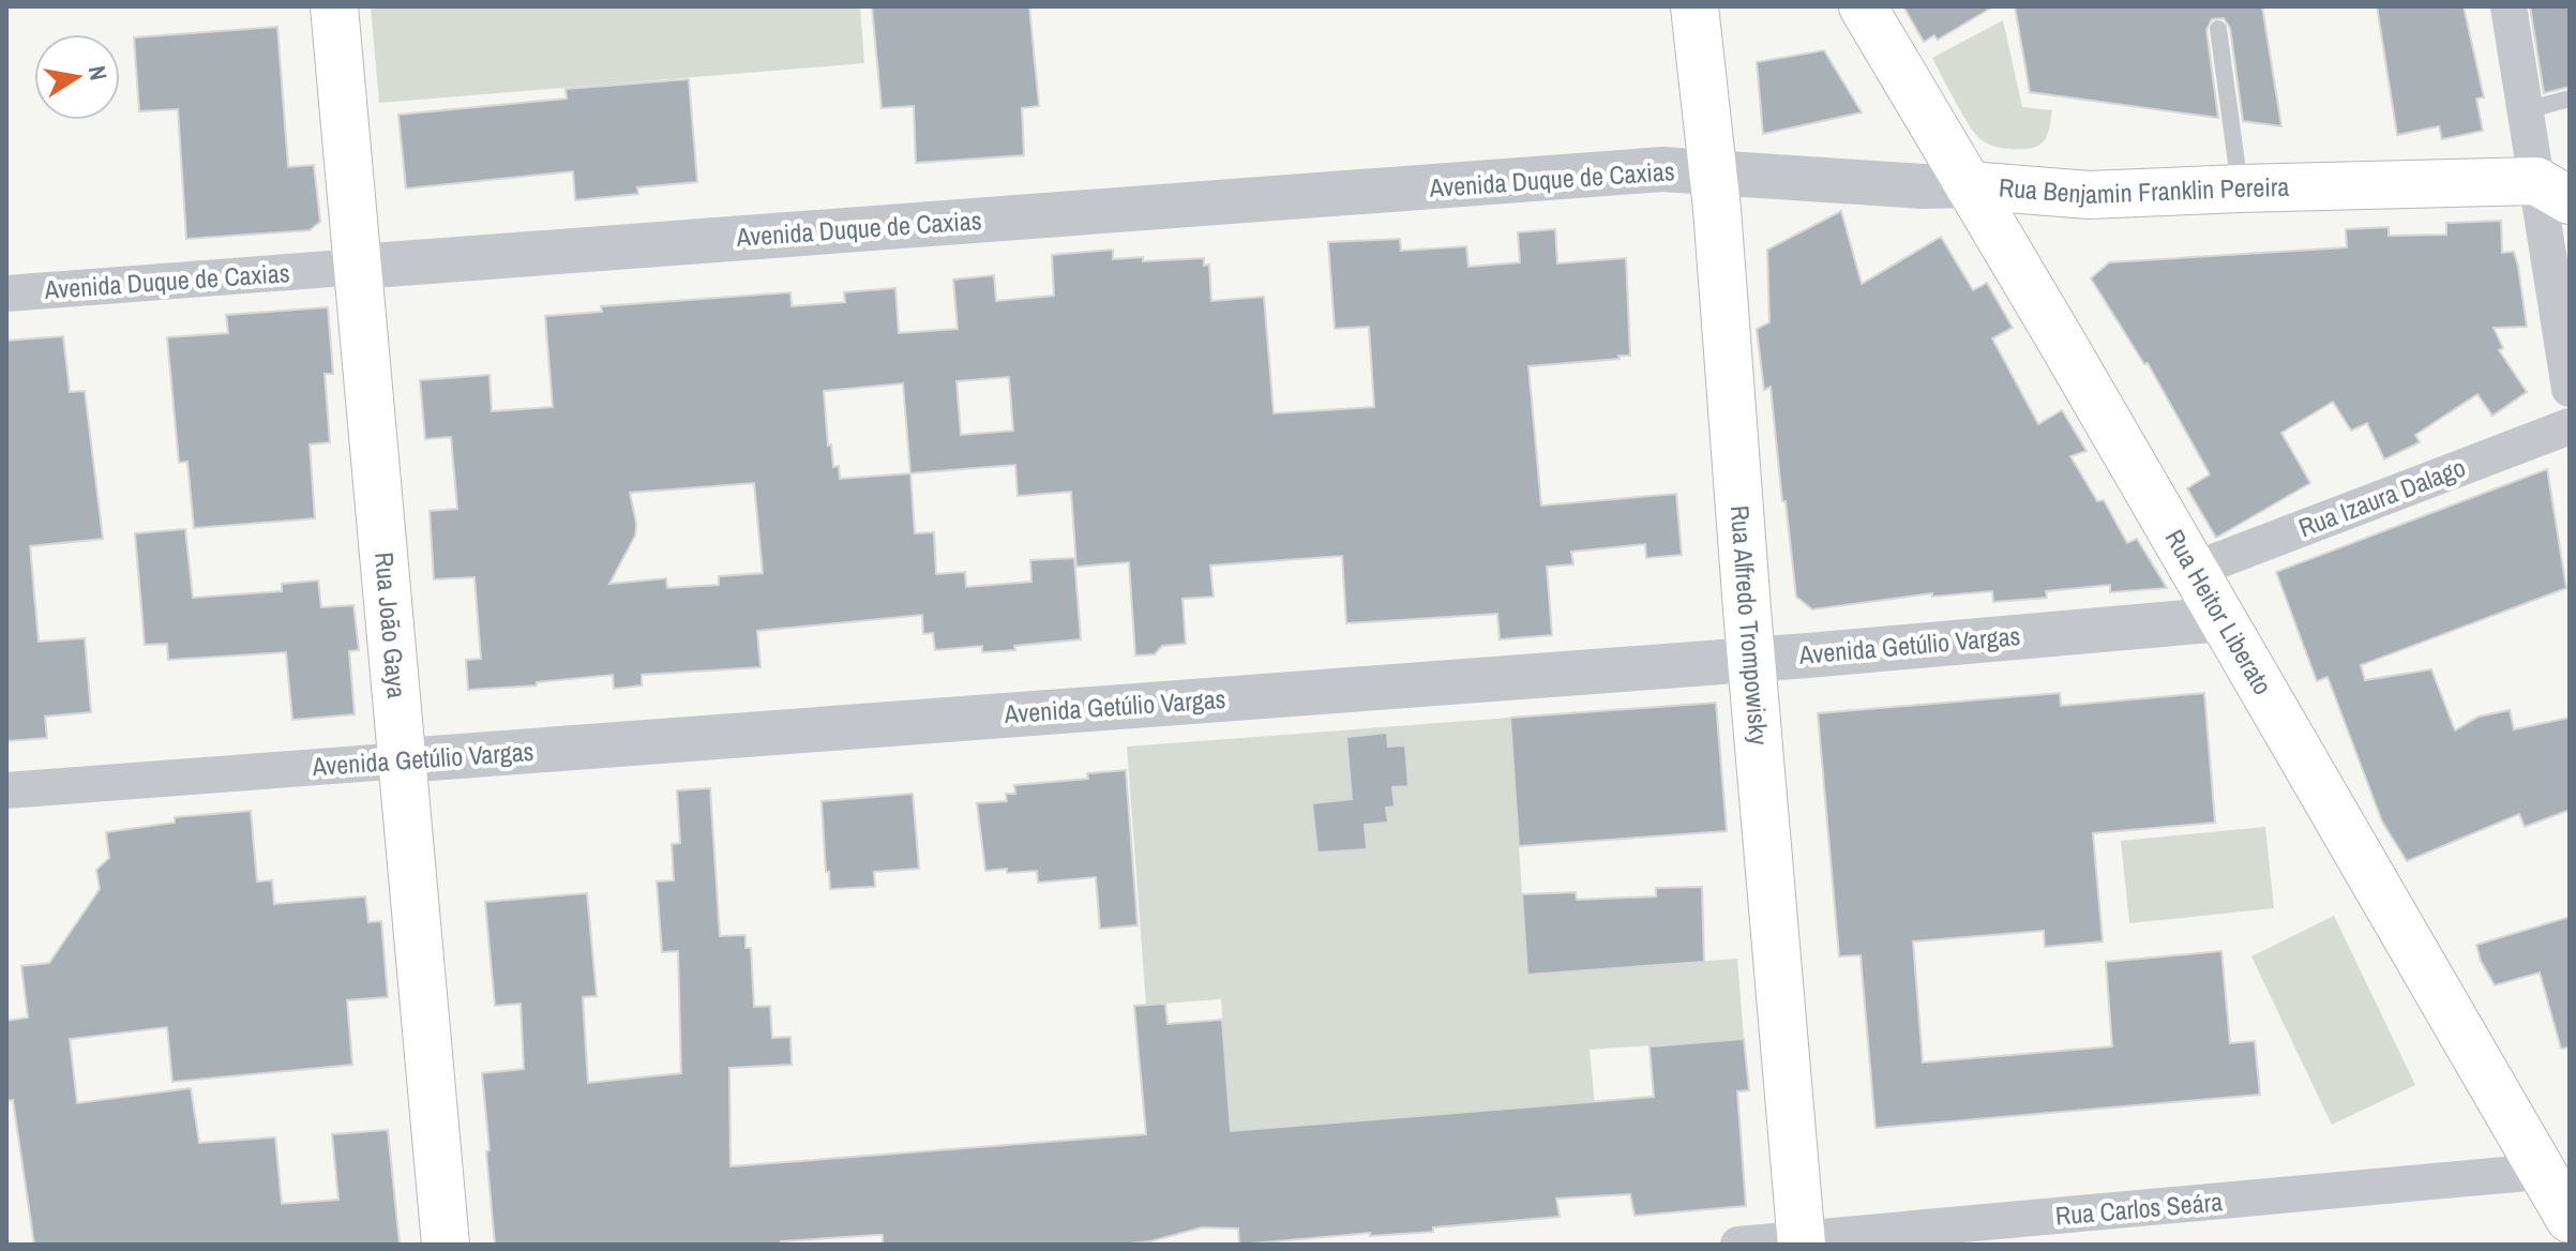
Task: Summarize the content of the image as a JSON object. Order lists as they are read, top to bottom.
{
  "streets": {
    "main road": [
      "Rua Benjamin Franklin Pereira",
      "Rua Heitor Liberato",
      "Rua João Gaya",
      "Rua Alfredo Trompowisky"
    ],
    "street": [
      "Avenida Duque de Caxias",
      "Rua Izaura Dalago",
      "Avenida Getúlio Vargas",
      "Rua Carlos Seára"
    ]
  },
  "crossings": [
    ["Avenida Duque de Caxias", "Rua Benjamin Franklin Pereira"],
    ["Avenida Duque de Caxias", "Rua João Gaya"],
    ["Avenida Duque de Caxias", "Rua Alfredo Trompowisky"],
    ["Rua Benjamin Franklin Pereira", "Rua Heitor Liberato"],
    ["Rua Benjamin Franklin Pereira", "Rua Alfredo Trompowisky"],
    ["Rua Izaura Dalago", "Rua Heitor Liberato"],
    ["Rua Heitor Liberato", "Avenida Getúlio Vargas"],
    ["Rua Heitor Liberato", "Rua Carlos Seára"],
    ["Rua João Gaya", "Avenida Getúlio Vargas"],
    ["Rua Alfredo Trompowisky", "Avenida Getúlio Vargas"],
    ["Rua Alfredo Trompowisky", "Rua Carlos Seára"]
  ],
  "north": "right"
}
